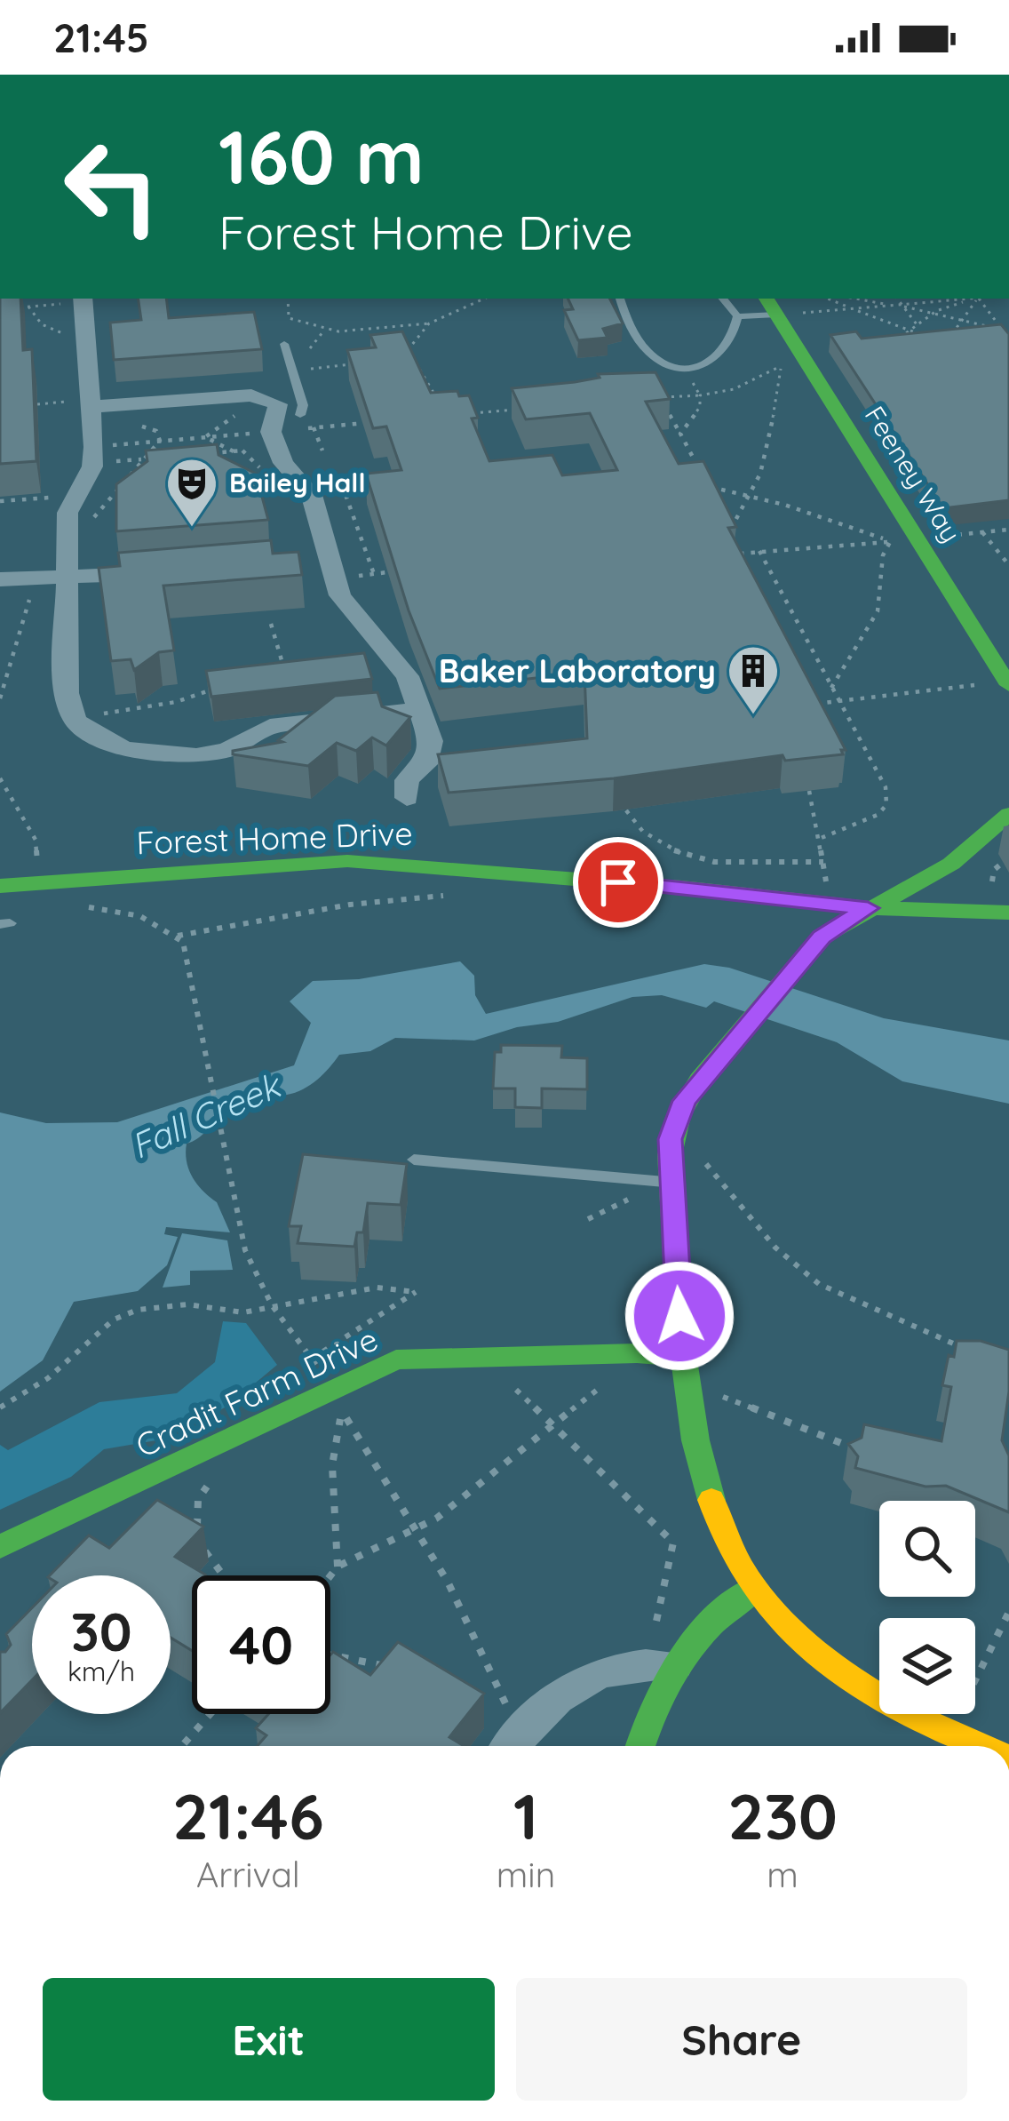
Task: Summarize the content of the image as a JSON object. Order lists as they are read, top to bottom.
{
  "streets": {
    "street": ["Feeney Way", "Forest Home Drive", "Cradit Farm Drive"]
  },
  "water": ["Fall Creek"],
  "places": {
    "theatre": ["Bailey Hall"],
    "building": ["Baker Laboratory"]
  },
  "page": {
    "status": "21:45",
    "turn": ["160 m", "Forest Home Drive"],
    "speed": "30 km/h",
    "limit": "40",
    "eta": [
      "21:46",
      "Arrival",
      "1",
      "min",
      "230",
      "m"
    ],
    "buttons": ["Exit", "Share"]
  }
}
